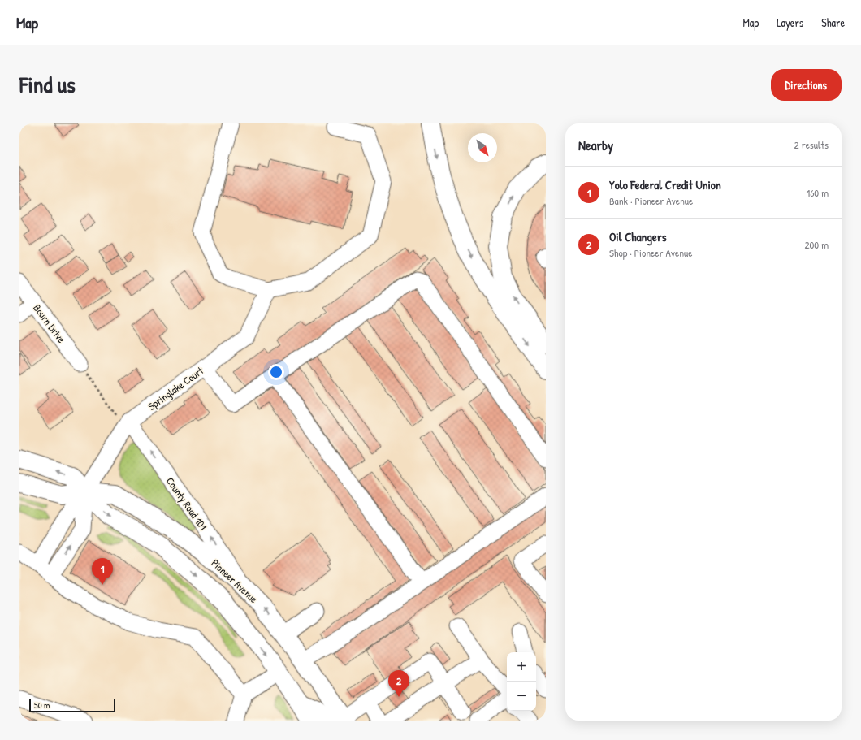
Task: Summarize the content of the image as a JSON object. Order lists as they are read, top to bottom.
{
  "streets": {
    "main road": ["Pioneer Avenue"],
    "street": ["Bourn Drive", "Springlake Court", "County Road 101"]
  },
  "crossings": [
    ["Springlake Court", "County Road 101"],
    ["Springlake Court", "Pioneer Avenue"],
    ["County Road 101", "Pioneer Avenue"]
  ],
  "one_way": ["County Road 101"],
  "scale_bar": "50 m",
  "north": "bottom right",
  "page": {
    "header": "Map",
    "nav": ["Map", "Layers", "Share"],
    "title": "Find us",
    "buttons": "Directions",
    "heading": ["Nearby", "2 results"],
    "list": [
      {
        "mark": "1",
        "name": "Yolo Federal Credit Union",
        "note": "Bank · Pioneer Avenue",
        "value": "160 m"
      },
      {
        "mark": "2",
        "name": "Oil Changers",
        "note": "Shop · Pioneer Avenue",
        "value": "200 m"
      }
    ],
    "pins": ["1", "2"],
    "map_buttons": ["+", "−"],
    "scale": "50 m"
  }
}
